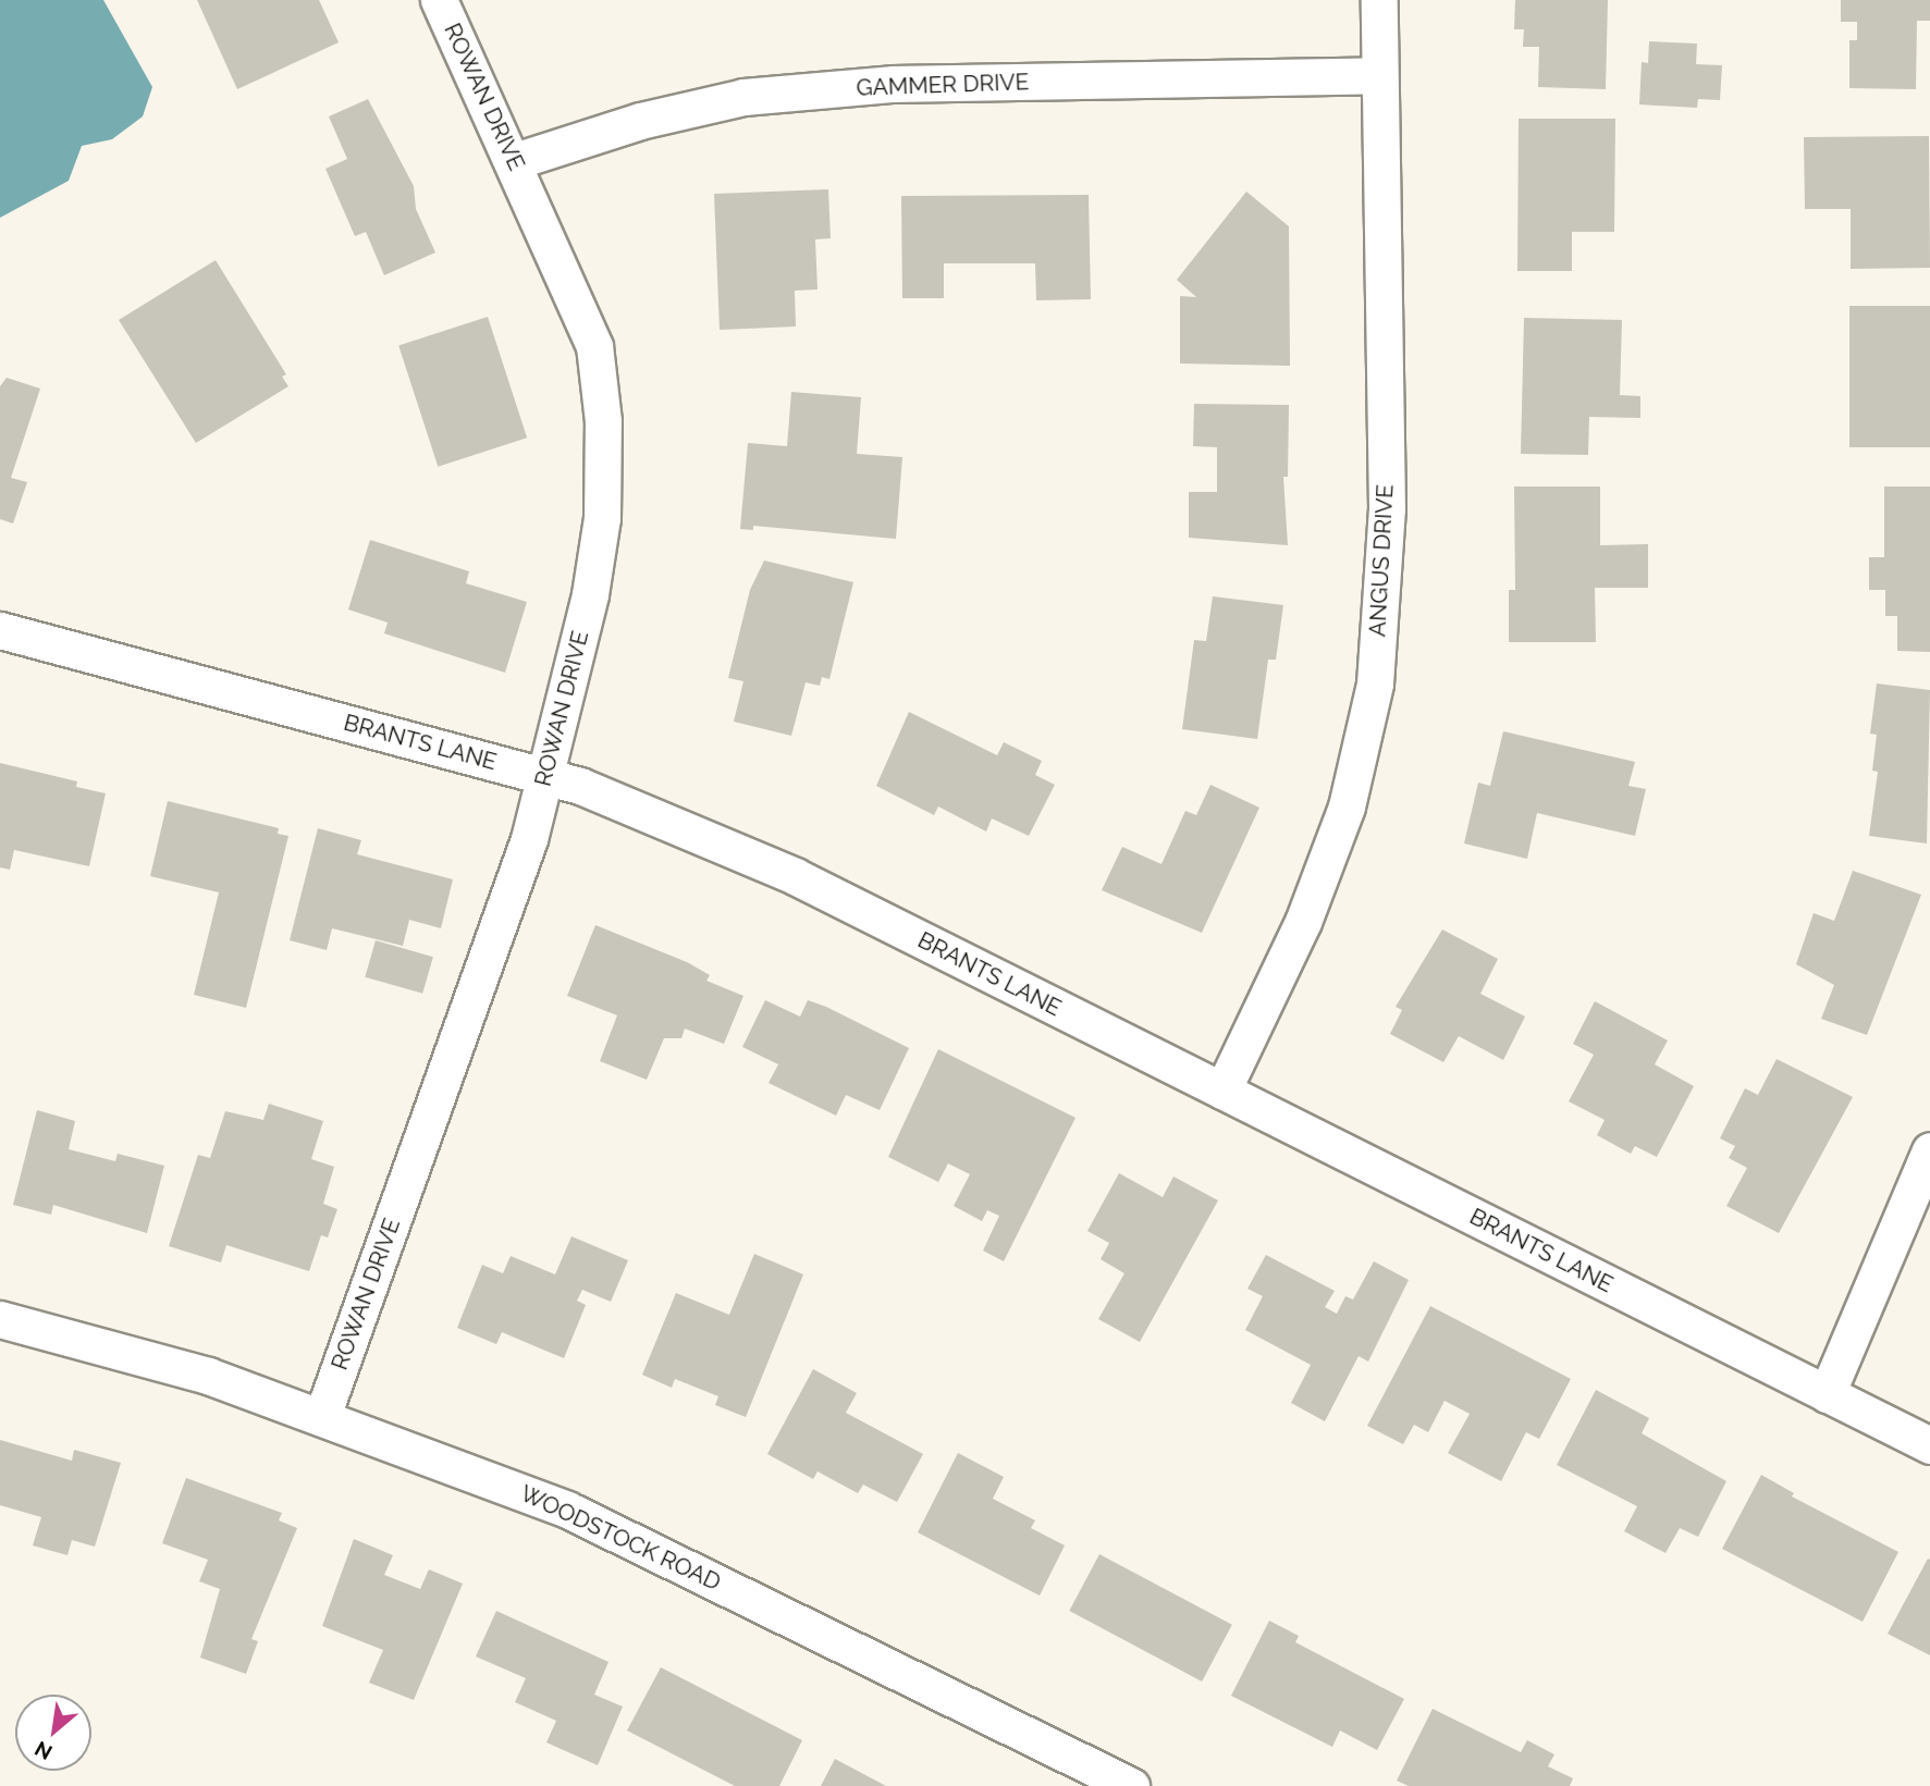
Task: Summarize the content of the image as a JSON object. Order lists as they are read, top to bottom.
{
  "streets": {
    "street": [
      "GAMMER DRIVE",
      "ROWAN DRIVE",
      "ANGUS DRIVE",
      "BRANTS LANE",
      "WOODSTOCK ROAD"
    ]
  },
  "crossings": [
    ["GAMMER DRIVE", "ROWAN DRIVE"],
    ["GAMMER DRIVE", "ANGUS DRIVE"],
    ["ROWAN DRIVE", "BRANTS LANE"],
    ["ROWAN DRIVE", "WOODSTOCK ROAD"],
    ["ANGUS DRIVE", "BRANTS LANE"]
  ],
  "north": "bottom left"
}
